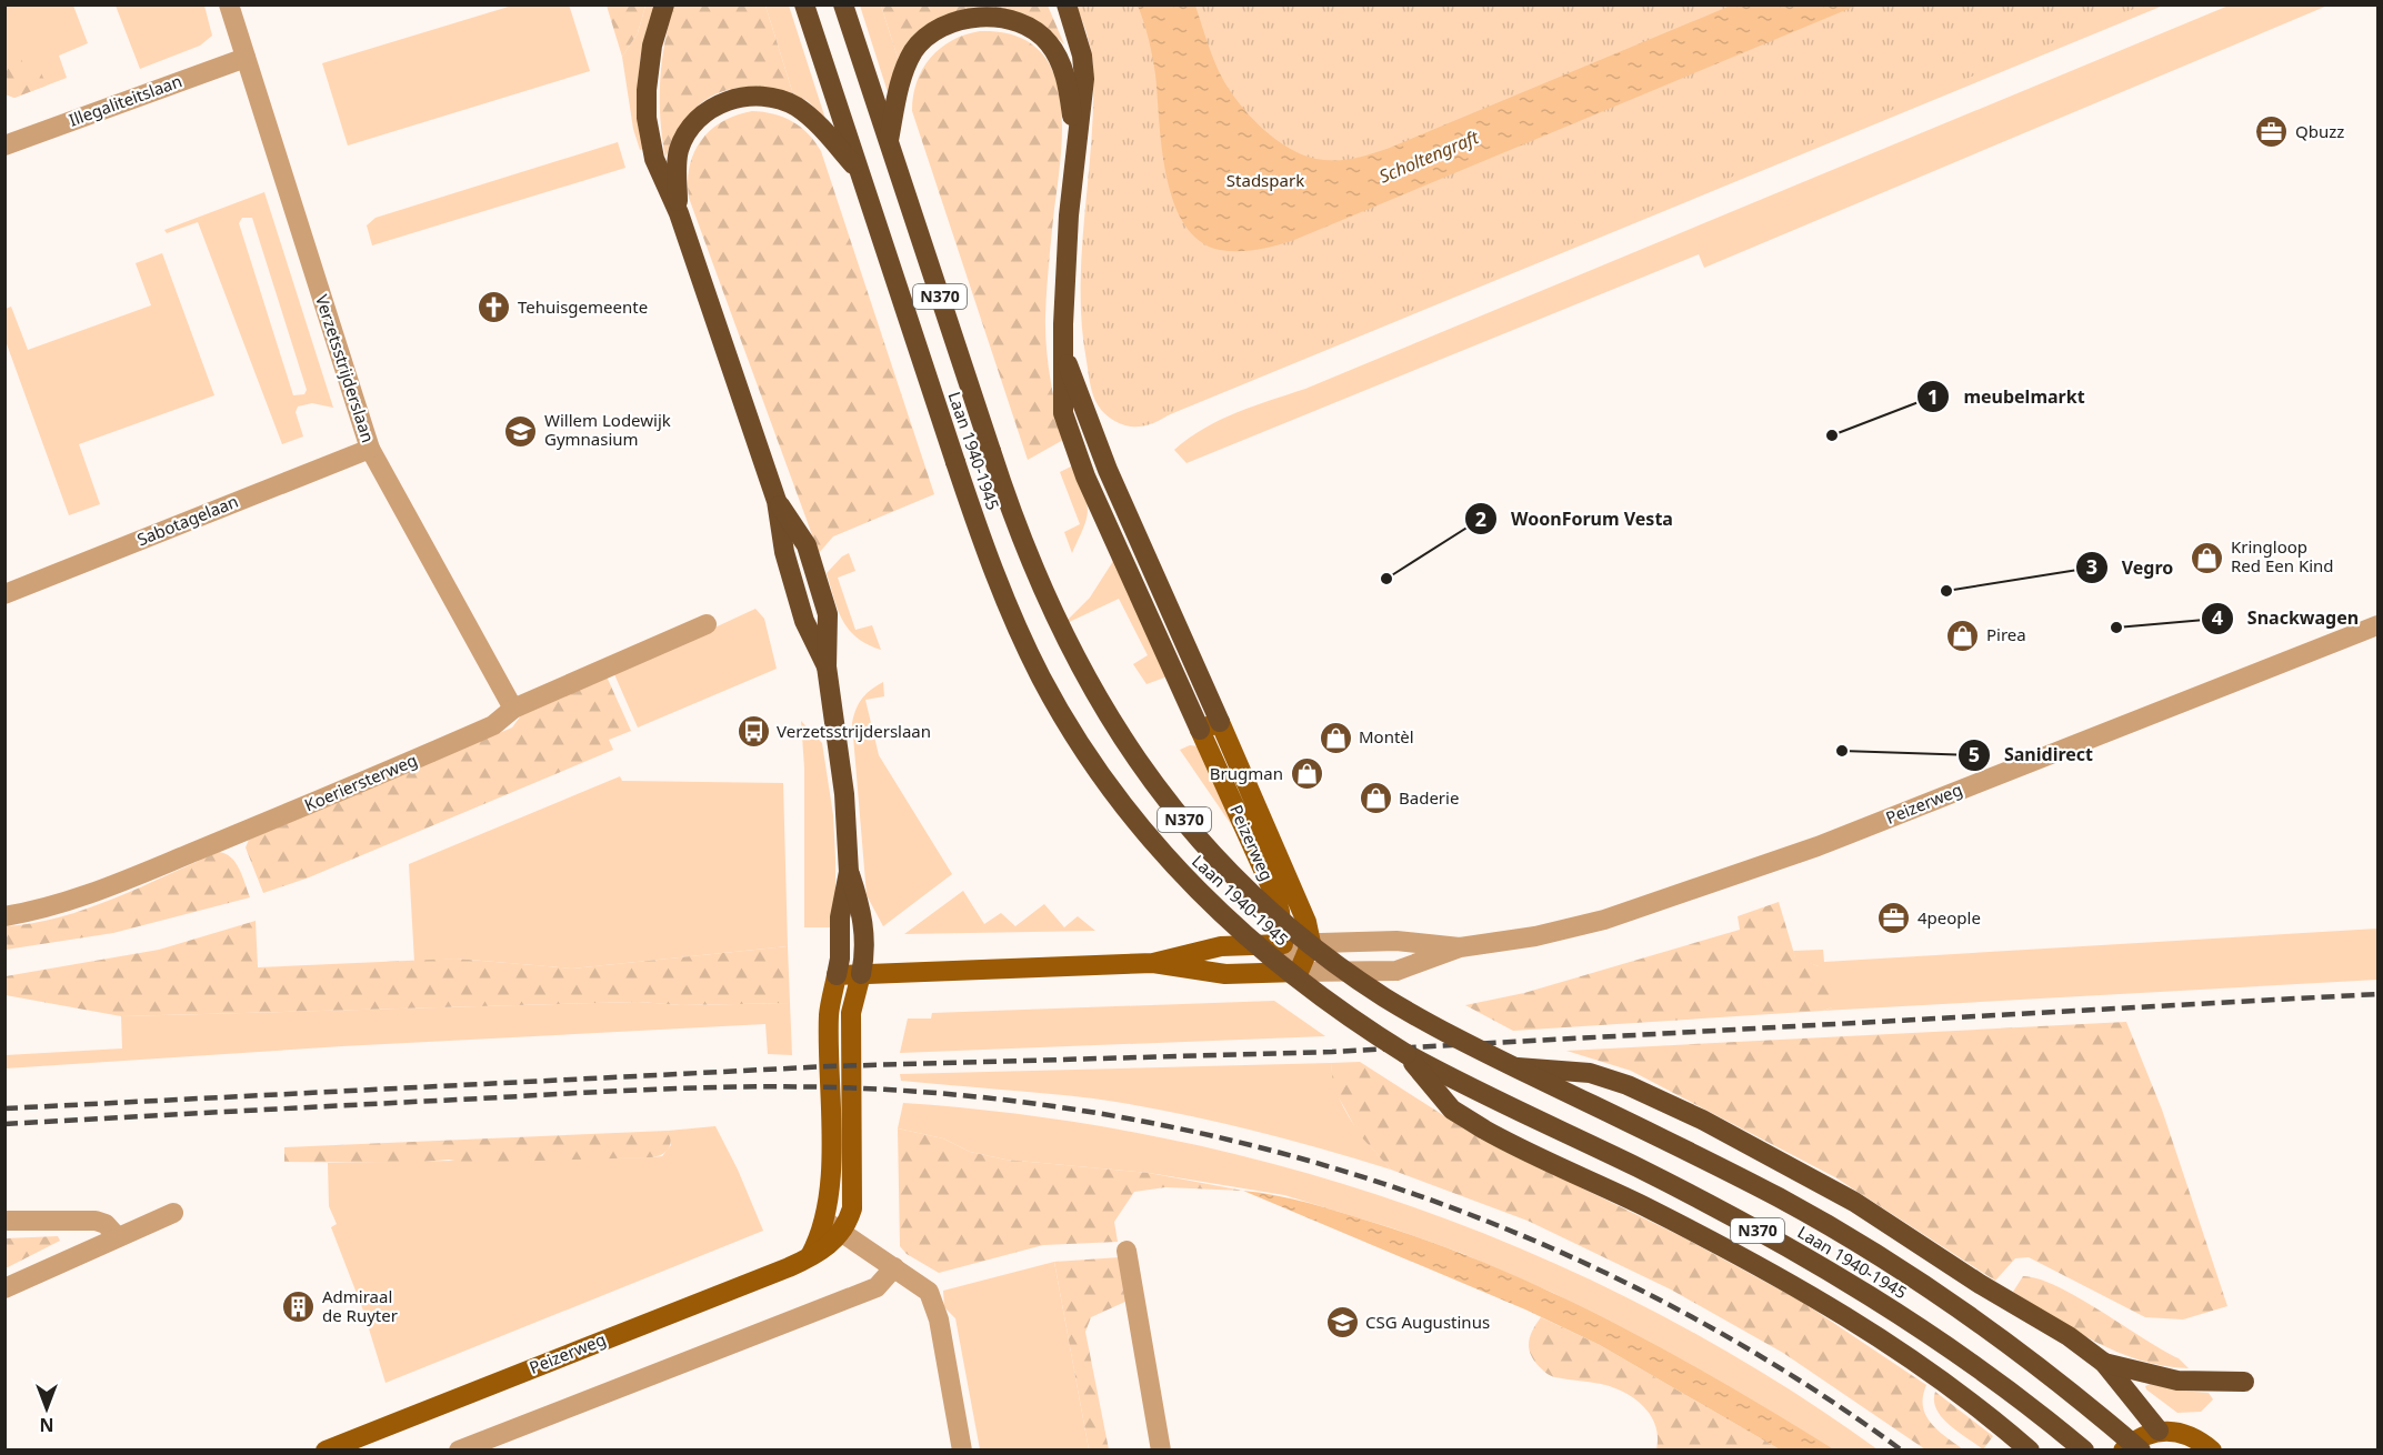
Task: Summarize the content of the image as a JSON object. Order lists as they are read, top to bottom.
{
  "streets": {
    "highway": ["N370", "Laan 1940-1945"],
    "main road": ["Peizerweg"],
    "street": [
      "Illegaliteitslaan",
      "Verzetsstrijderslaan",
      "Sabotagelaan",
      "Koeriersterweg"
    ]
  },
  "crossings": [
    ["Illegaliteitslaan", "Verzetsstrijderslaan"],
    ["N370", "Laan 1940-1945"],
    ["Verzetsstrijderslaan", "Sabotagelaan"],
    ["Verzetsstrijderslaan", "Koeriersterweg"],
    ["Laan 1940-1945", "Peizerweg"]
  ],
  "water": ["Scholtengraft"],
  "parks": ["Stadspark"],
  "places": {
    "office": ["Qbuzz", "4people"],
    "church": ["Tehuisgemeente"],
    "school or university": ["Willem Lodewijk Gymnasium", "CSG Augustinus"],
    "other": [
      "meubelmarkt",
      "WoonForum Vesta",
      "Vegro",
      "Snackwagen",
      "Sanidirect"
    ],
    "shop": [
      "Kringloop Red Een Kind",
      "Pirea",
      "Montèl",
      "Brugman",
      "Baderie"
    ],
    "bus stop": ["Verzetsstrijderslaan"],
    "building": ["Admiraal de Ruyter"]
  },
  "north": "bottom"
}
